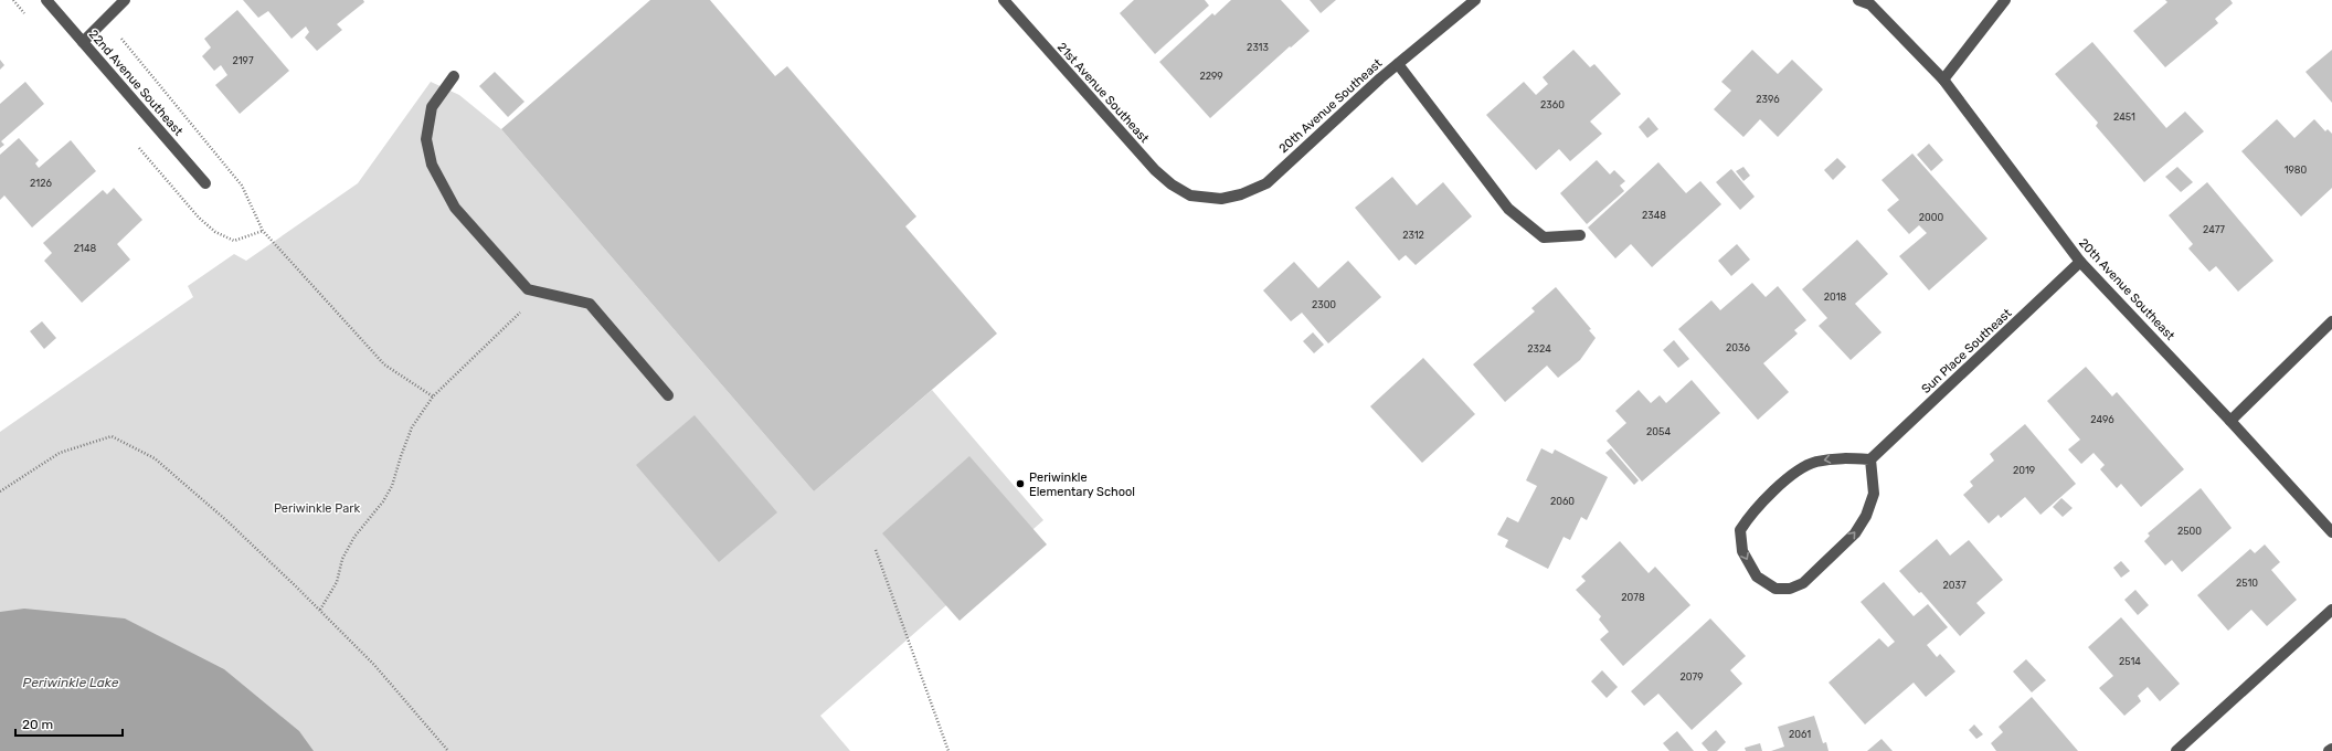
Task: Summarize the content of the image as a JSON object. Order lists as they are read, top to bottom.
{
  "streets": {
    "street": [
      "22nd Avenue Southeast",
      "21st Avenue Southeast",
      "20th Avenue Southeast",
      "Sun Place Southeast"
    ]
  },
  "crossings": [
    ["21st Avenue Southeast", "20th Avenue Southeast"],
    ["20th Avenue Southeast", "Sun Place Southeast"]
  ],
  "water": ["Periwinkle Lake"],
  "parks": ["Periwinkle Park"],
  "places": ["Periwinkle Elementary School"],
  "house_numbers": [
    "2313",
    "2197",
    "2299",
    "2396",
    "2360",
    "2451",
    "1980",
    "2126",
    "2348",
    "2000",
    "2477",
    "2312",
    "2148",
    "2018",
    "2300",
    "2036",
    "2324",
    "2496",
    "2054",
    "2019",
    "2060",
    "2500",
    "2510",
    "2037",
    "2078",
    "2514",
    "2079",
    "2061"
  ],
  "scale_bar": "20 m"
}
